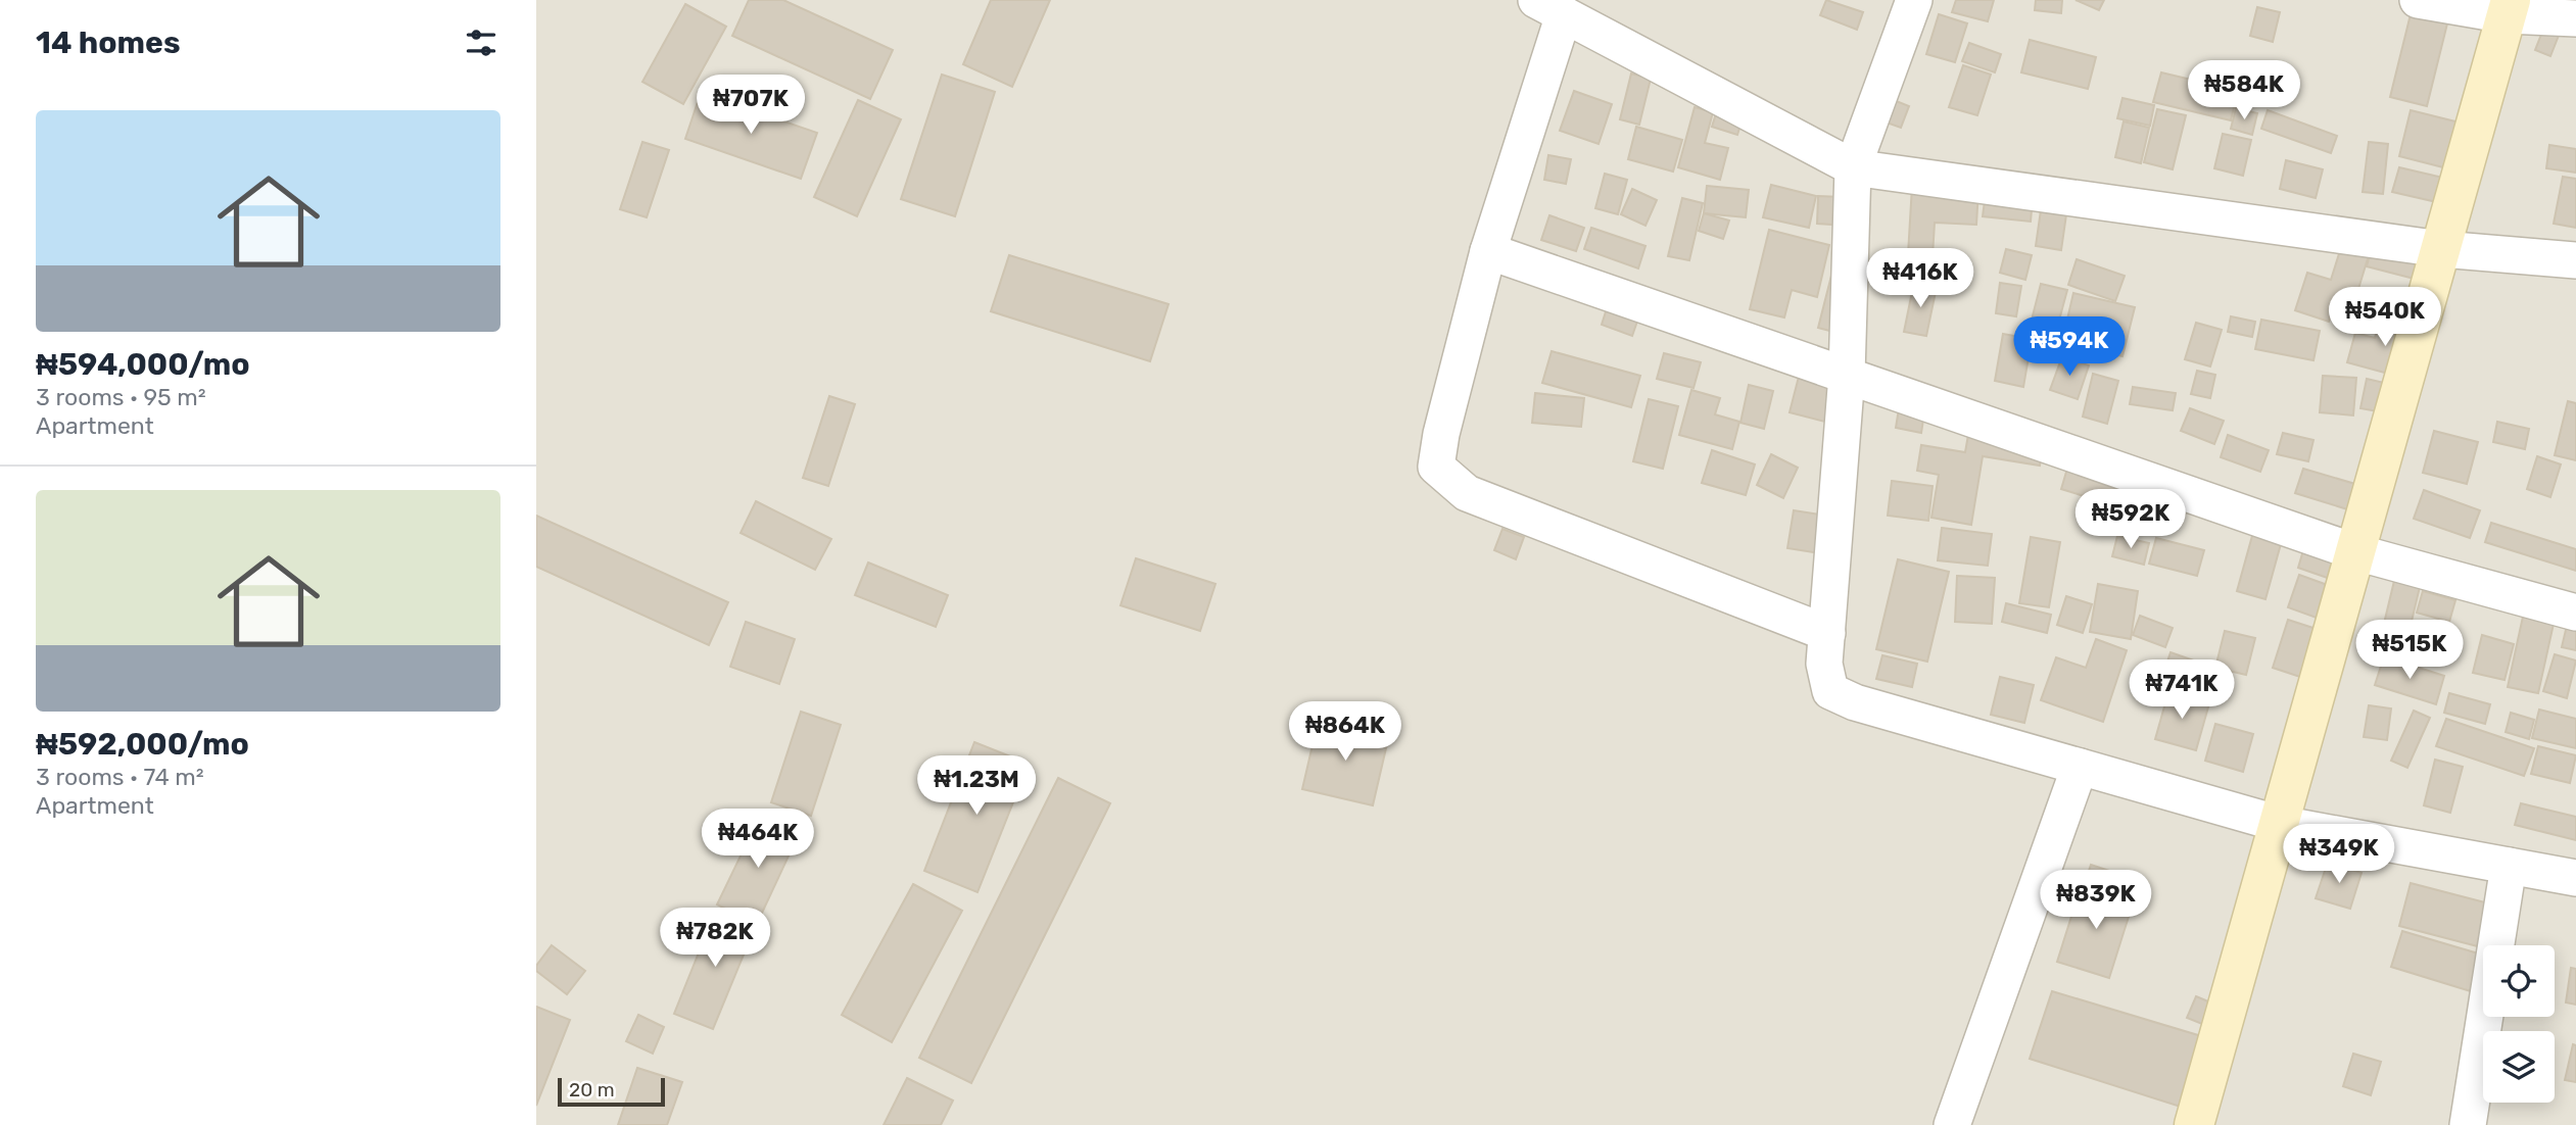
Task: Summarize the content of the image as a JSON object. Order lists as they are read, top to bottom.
{
  "scale_bar": "20 m",
  "page": {
    "heading": "14 homes",
    "price": [
      "₦584K",
      "₦707K",
      "₦416K",
      "₦540K",
      "₦594K",
      "₦592K",
      "₦515K",
      "₦741K",
      "₦864K",
      "₦1.23M",
      "₦464K",
      "₦349K",
      "₦839K",
      "₦782K"
    ],
    "list": [
      {
        "name": "₦594,000/mo",
        "note": "3 rooms · 95 m² · Apartment"
      },
      {
        "name": "₦592,000/mo",
        "note": "3 rooms · 74 m² · Apartment"
      }
    ],
    "scale": "20 m"
  }
}
